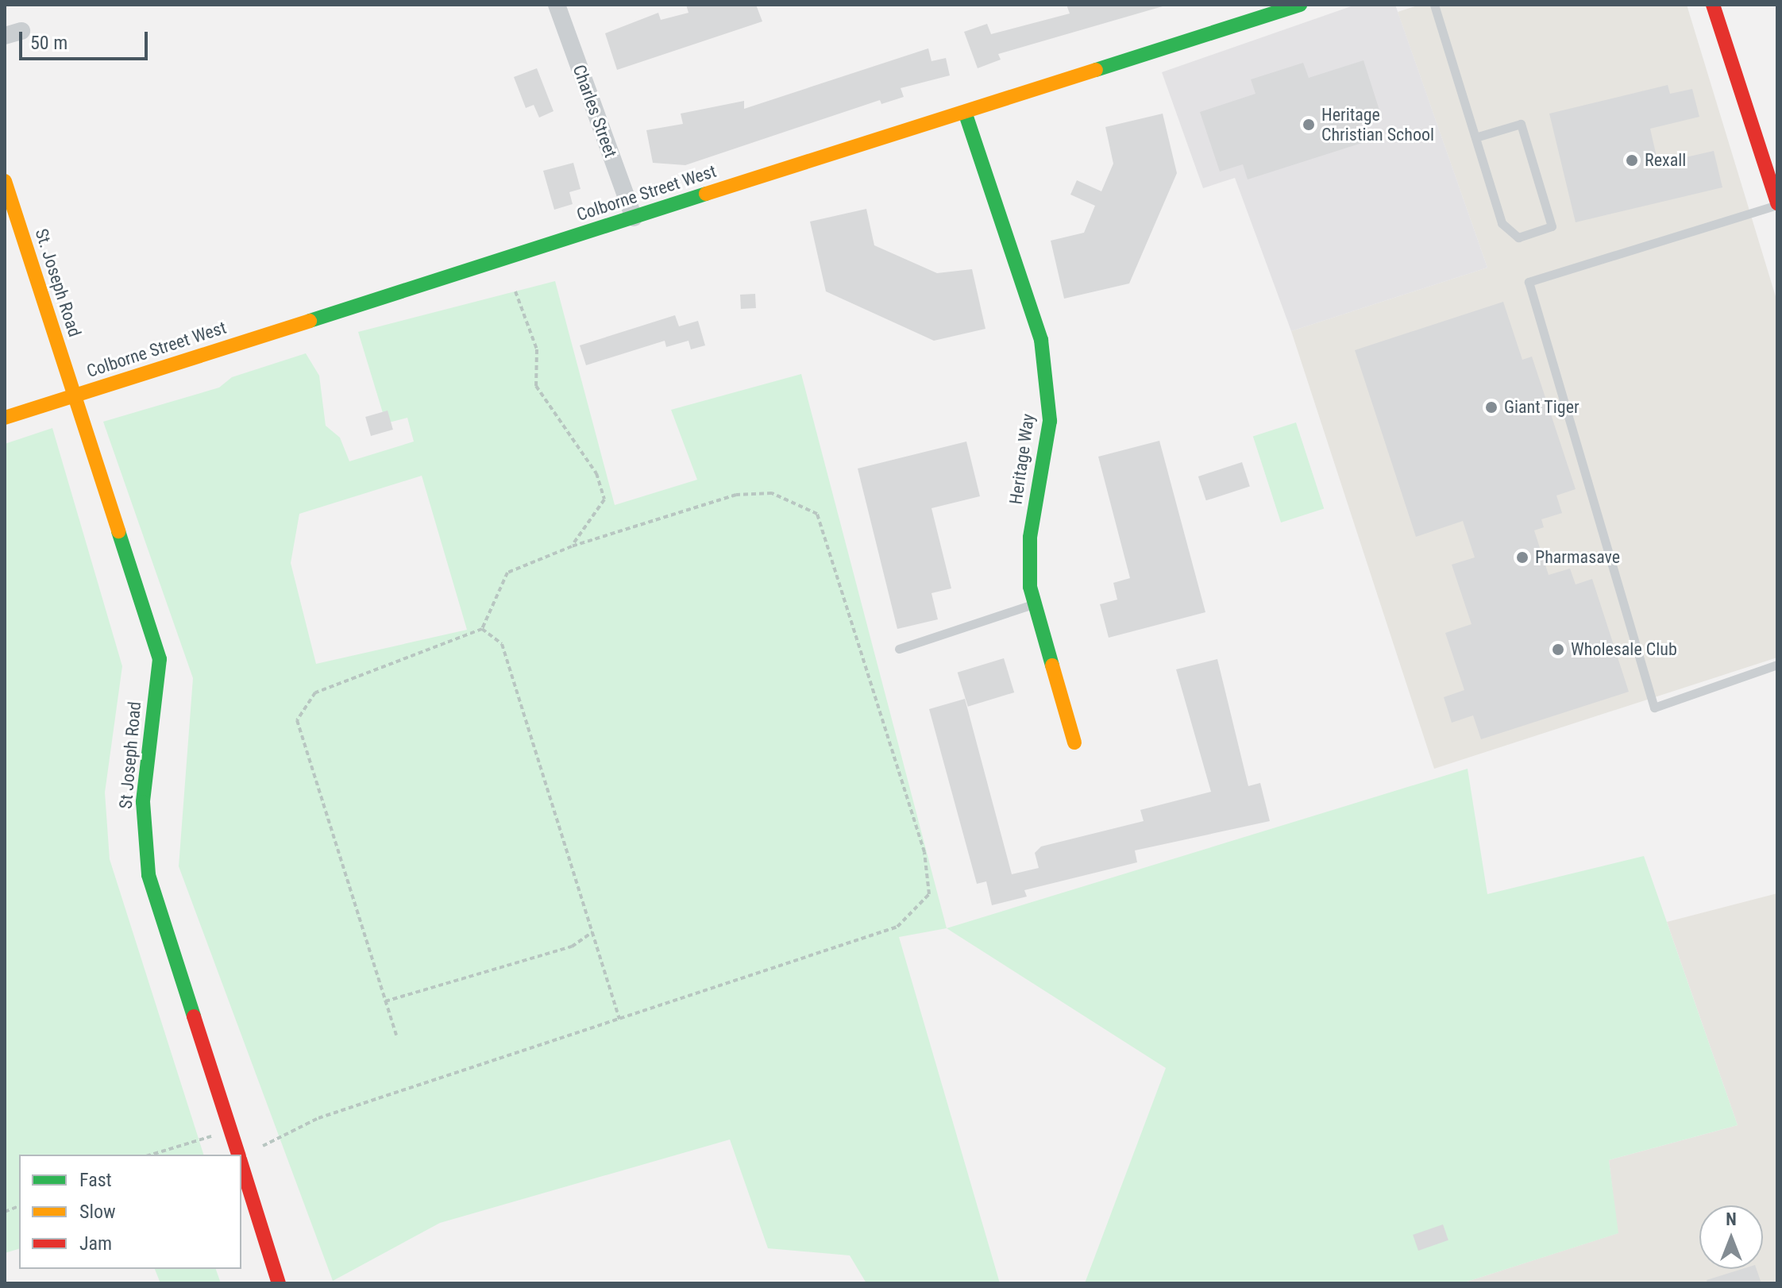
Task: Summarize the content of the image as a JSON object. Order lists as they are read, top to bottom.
{
  "streets": {
    "street": [
      "Charles Street",
      "Colborne Street West",
      "St. Joseph Road",
      "Heritage Way",
      "St Joseph Road"
    ]
  },
  "crossings": [
    ["Charles Street", "Colborne Street West"],
    ["Colborne Street West", "St. Joseph Road"],
    ["Colborne Street West", "Heritage Way"],
    ["Colborne Street West", "St Joseph Road"],
    ["St. Joseph Road", "St Joseph Road"]
  ],
  "places": [
    "Heritage Christian School",
    "Rexall",
    "Giant Tiger",
    "Pharmasave",
    "Wholesale Club"
  ],
  "legend": ["Fast", "Slow", "Jam"],
  "scale_bar": "50 m",
  "north": "top"
}
